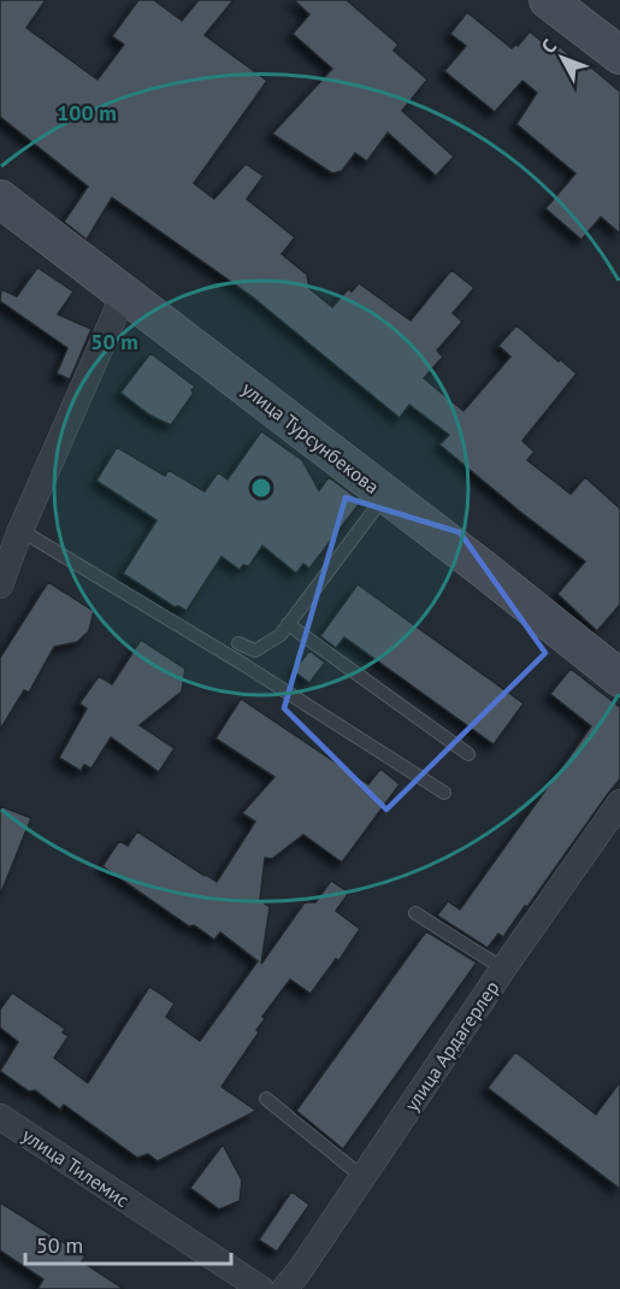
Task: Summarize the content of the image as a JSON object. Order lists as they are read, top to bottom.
{
  "streets": {
    "street": ["улица Турсунбекова", "улица Ардагерлер", "улица Тилемис"]
  },
  "scale_bar": "50 m",
  "north": "top left",
  "rings": ["100 m", "50 m"]
}
